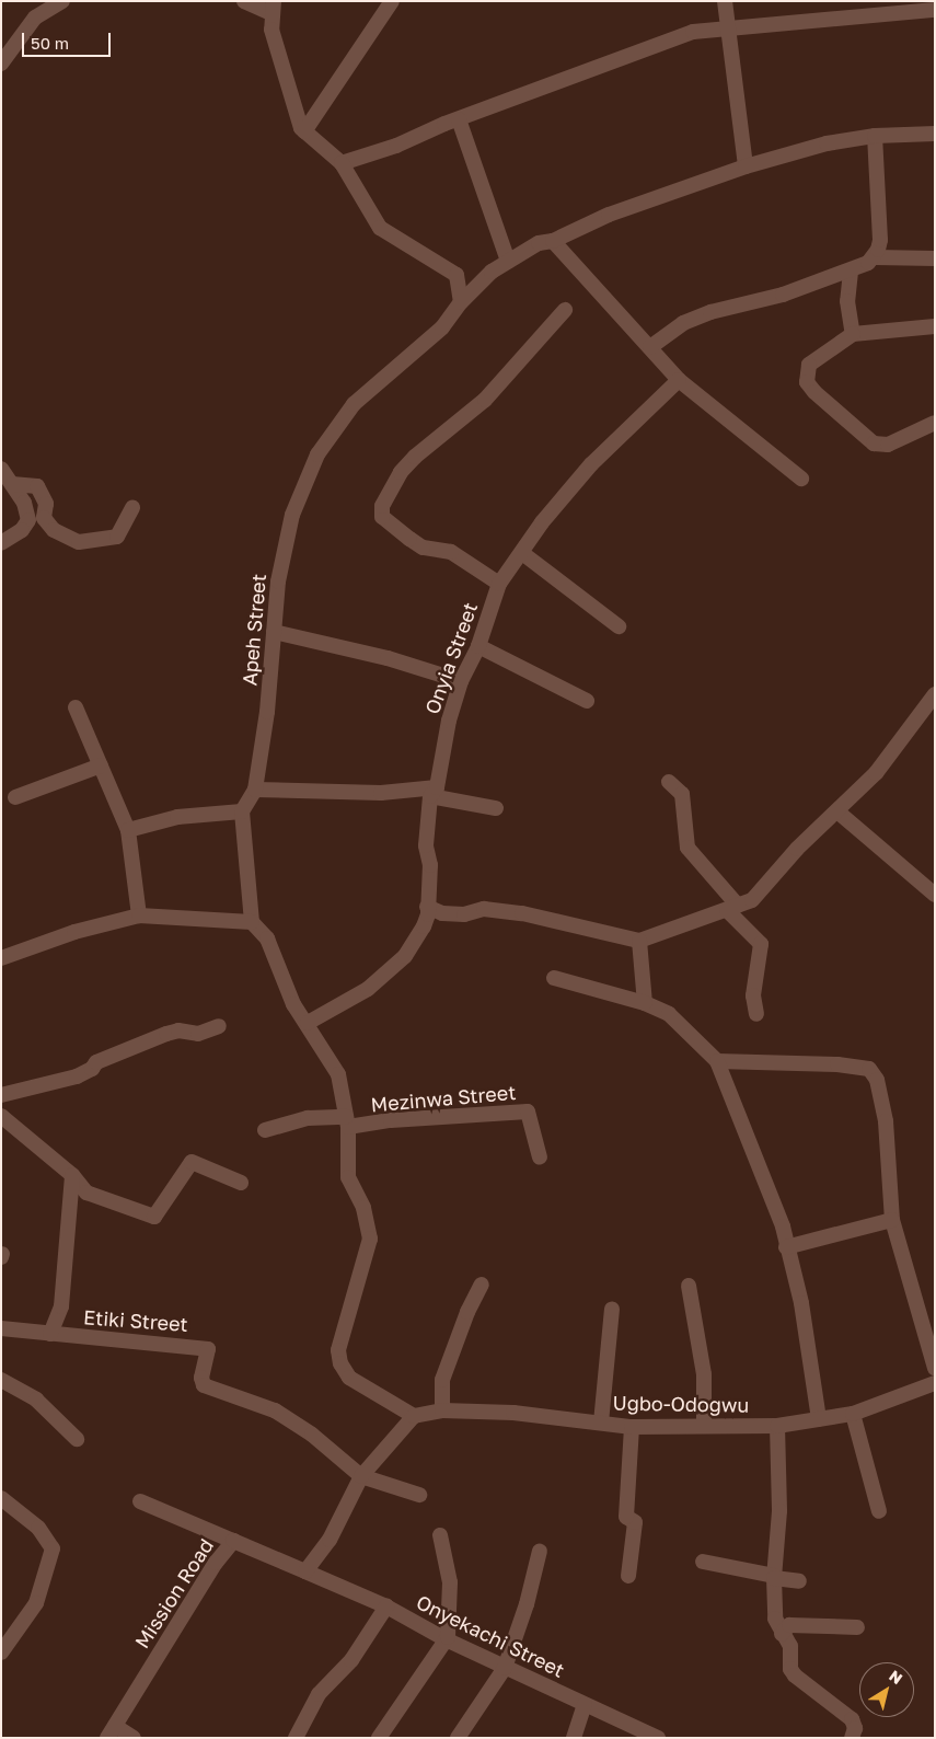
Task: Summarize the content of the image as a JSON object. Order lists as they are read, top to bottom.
{
  "streets": {
    "street": [
      "Apeh Street",
      "Onyia Street",
      "Mezinwa Street",
      "Etiki Street",
      "Ugbo-Odogwu",
      "Mission Road",
      "Onyekachi Street"
    ]
  },
  "crossings": [
    ["Mission Road", "Onyekachi Street"]
  ],
  "scale_bar": "50 m",
  "north": "top right"
}
